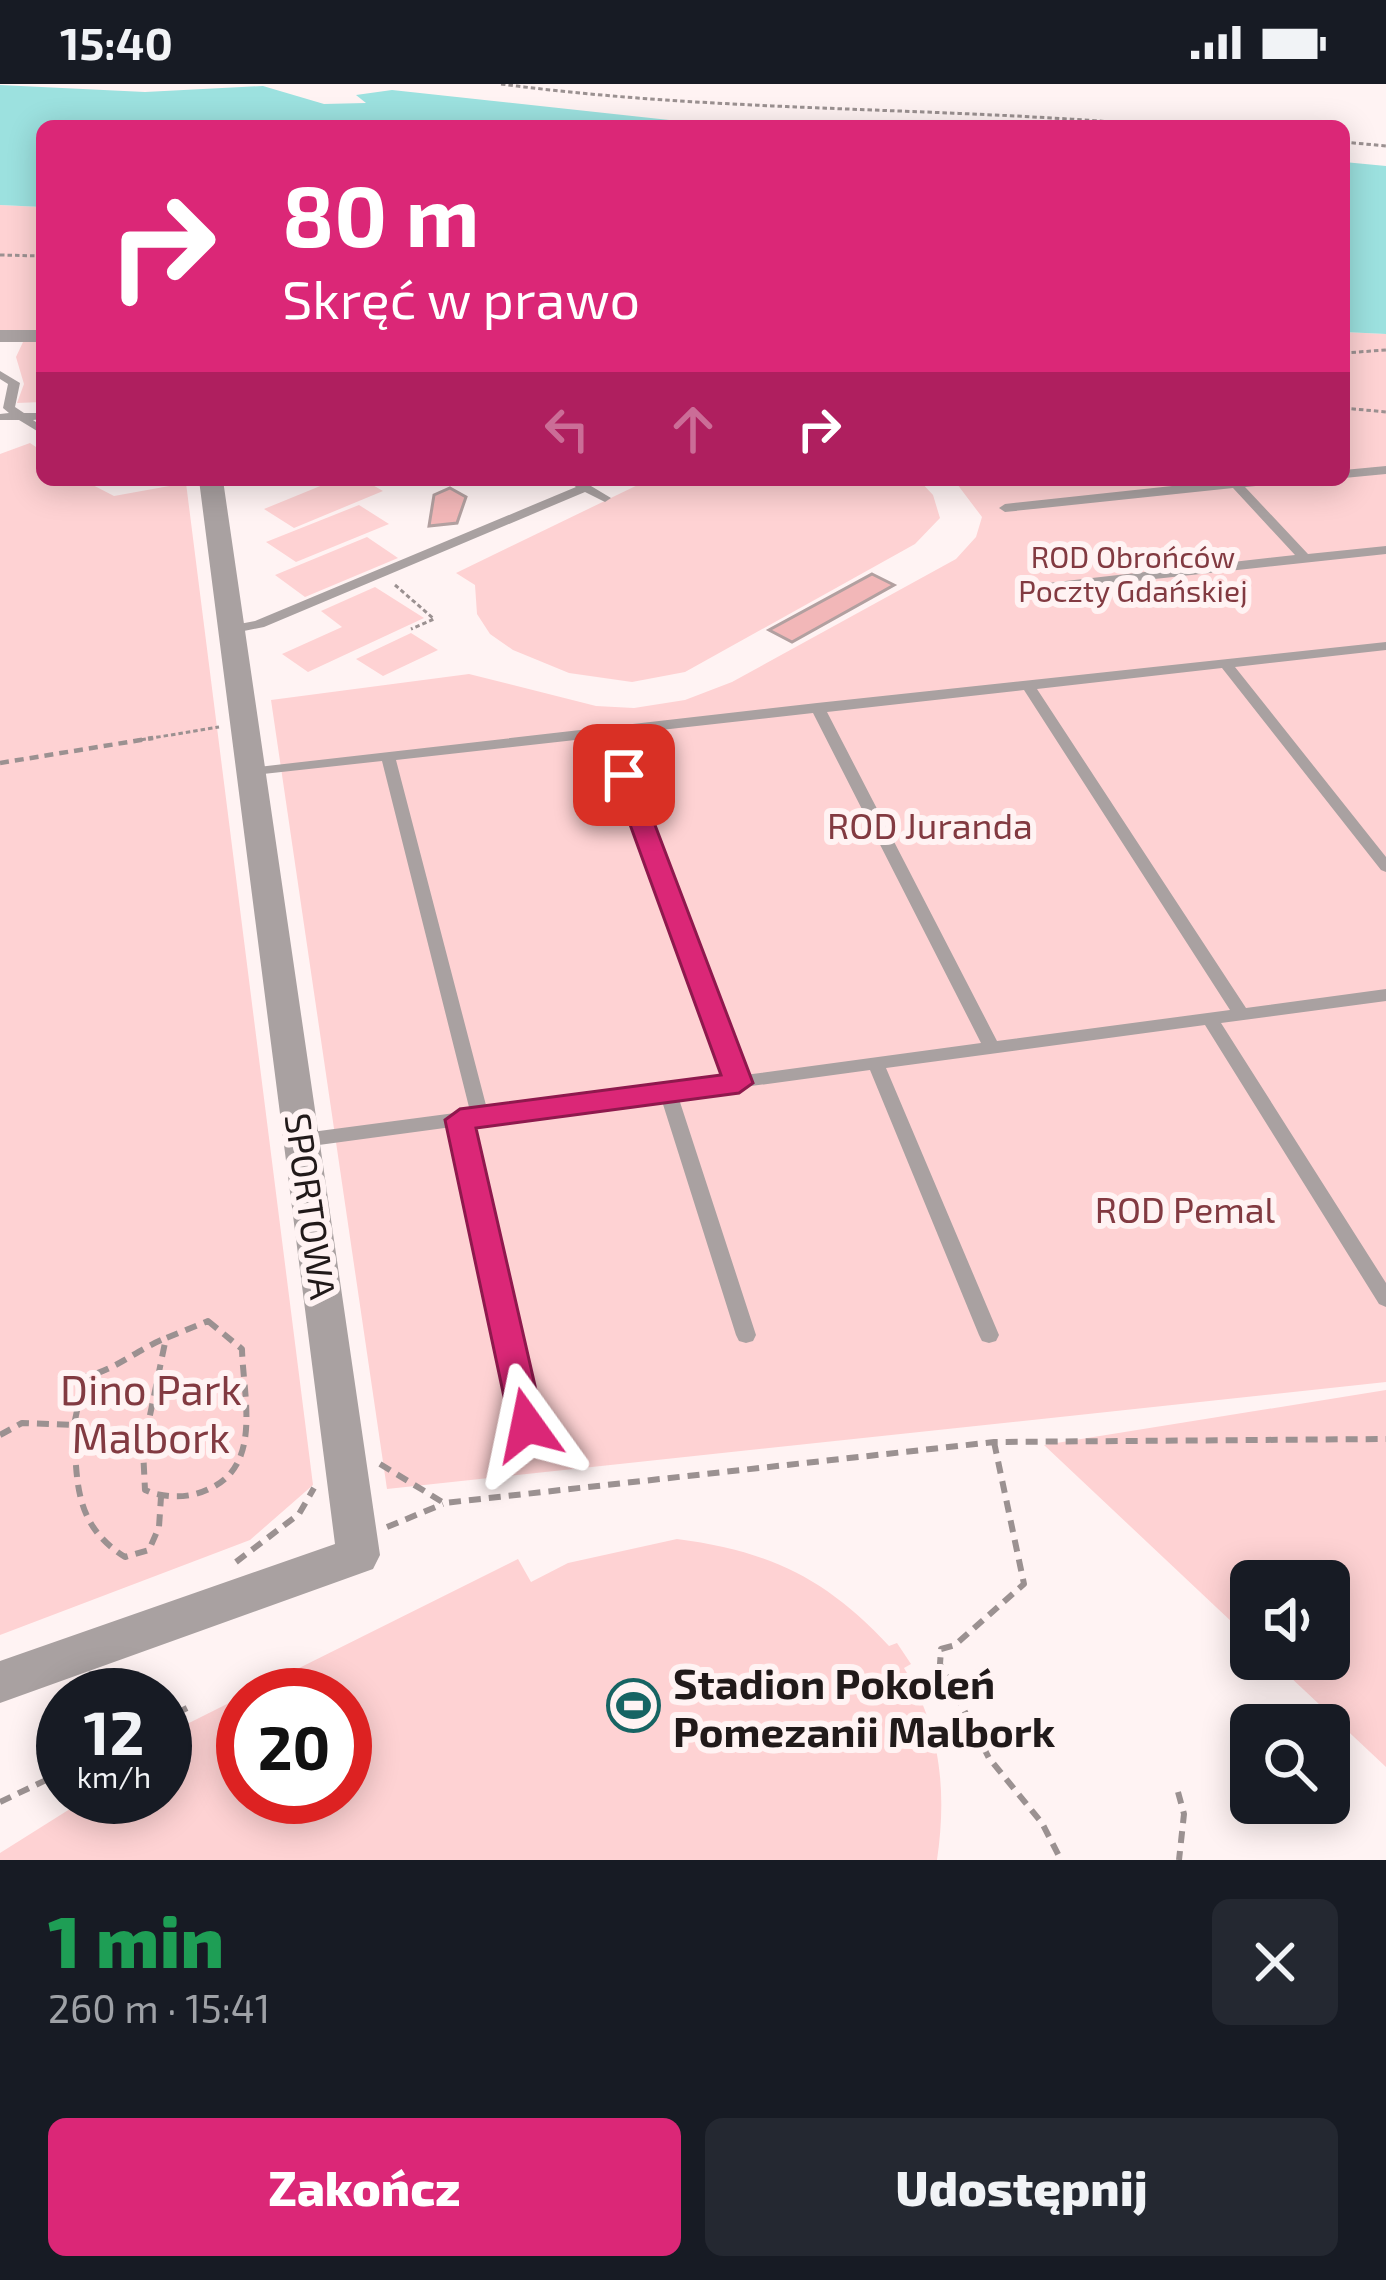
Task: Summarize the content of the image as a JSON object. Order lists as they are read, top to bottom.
{
  "streets": {
    "street": ["SPORTOWA"]
  },
  "parks": [
    "ROD Obrońców Poczty Gdańskiej",
    "ROD Juranda",
    "ROD Pemal",
    "Dino Park Malbork"
  ],
  "places": {
    "sports": ["Stadion Pokoleń Pomezanii Malbork"]
  },
  "page": {
    "status": "15:40",
    "turn": ["80 m", "Skręć w prawo"],
    "speed": "12 km/h",
    "limit": "20",
    "heading": ["1 min", "260 m · 15:41"],
    "buttons": ["Zakończ", "Udostępnij"]
  }
}
